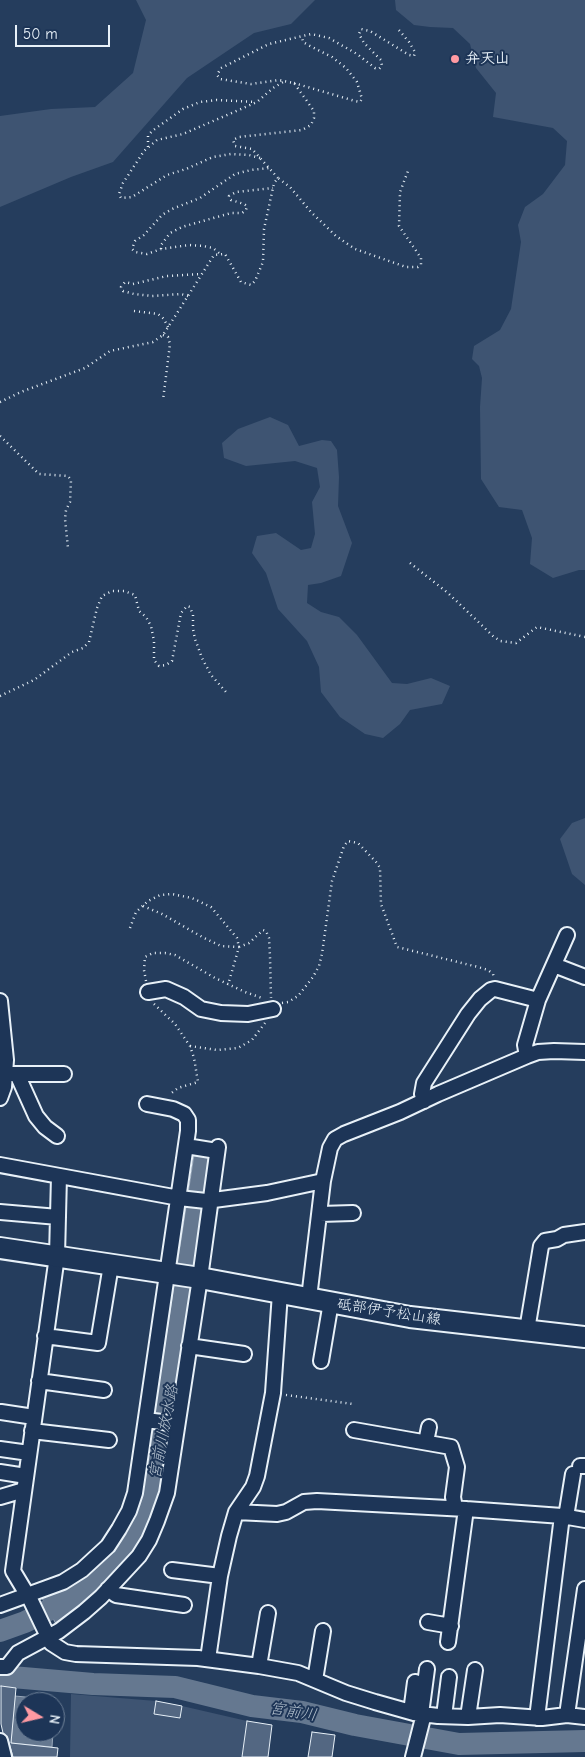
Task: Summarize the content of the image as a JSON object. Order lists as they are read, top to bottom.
{
  "streets": {
    "main road": ["砥部伊予松山線"]
  },
  "water": ["宮前川放水路", "宮前川"],
  "places": ["弁天山"],
  "scale_bar": "50 m",
  "north": "right"
}
